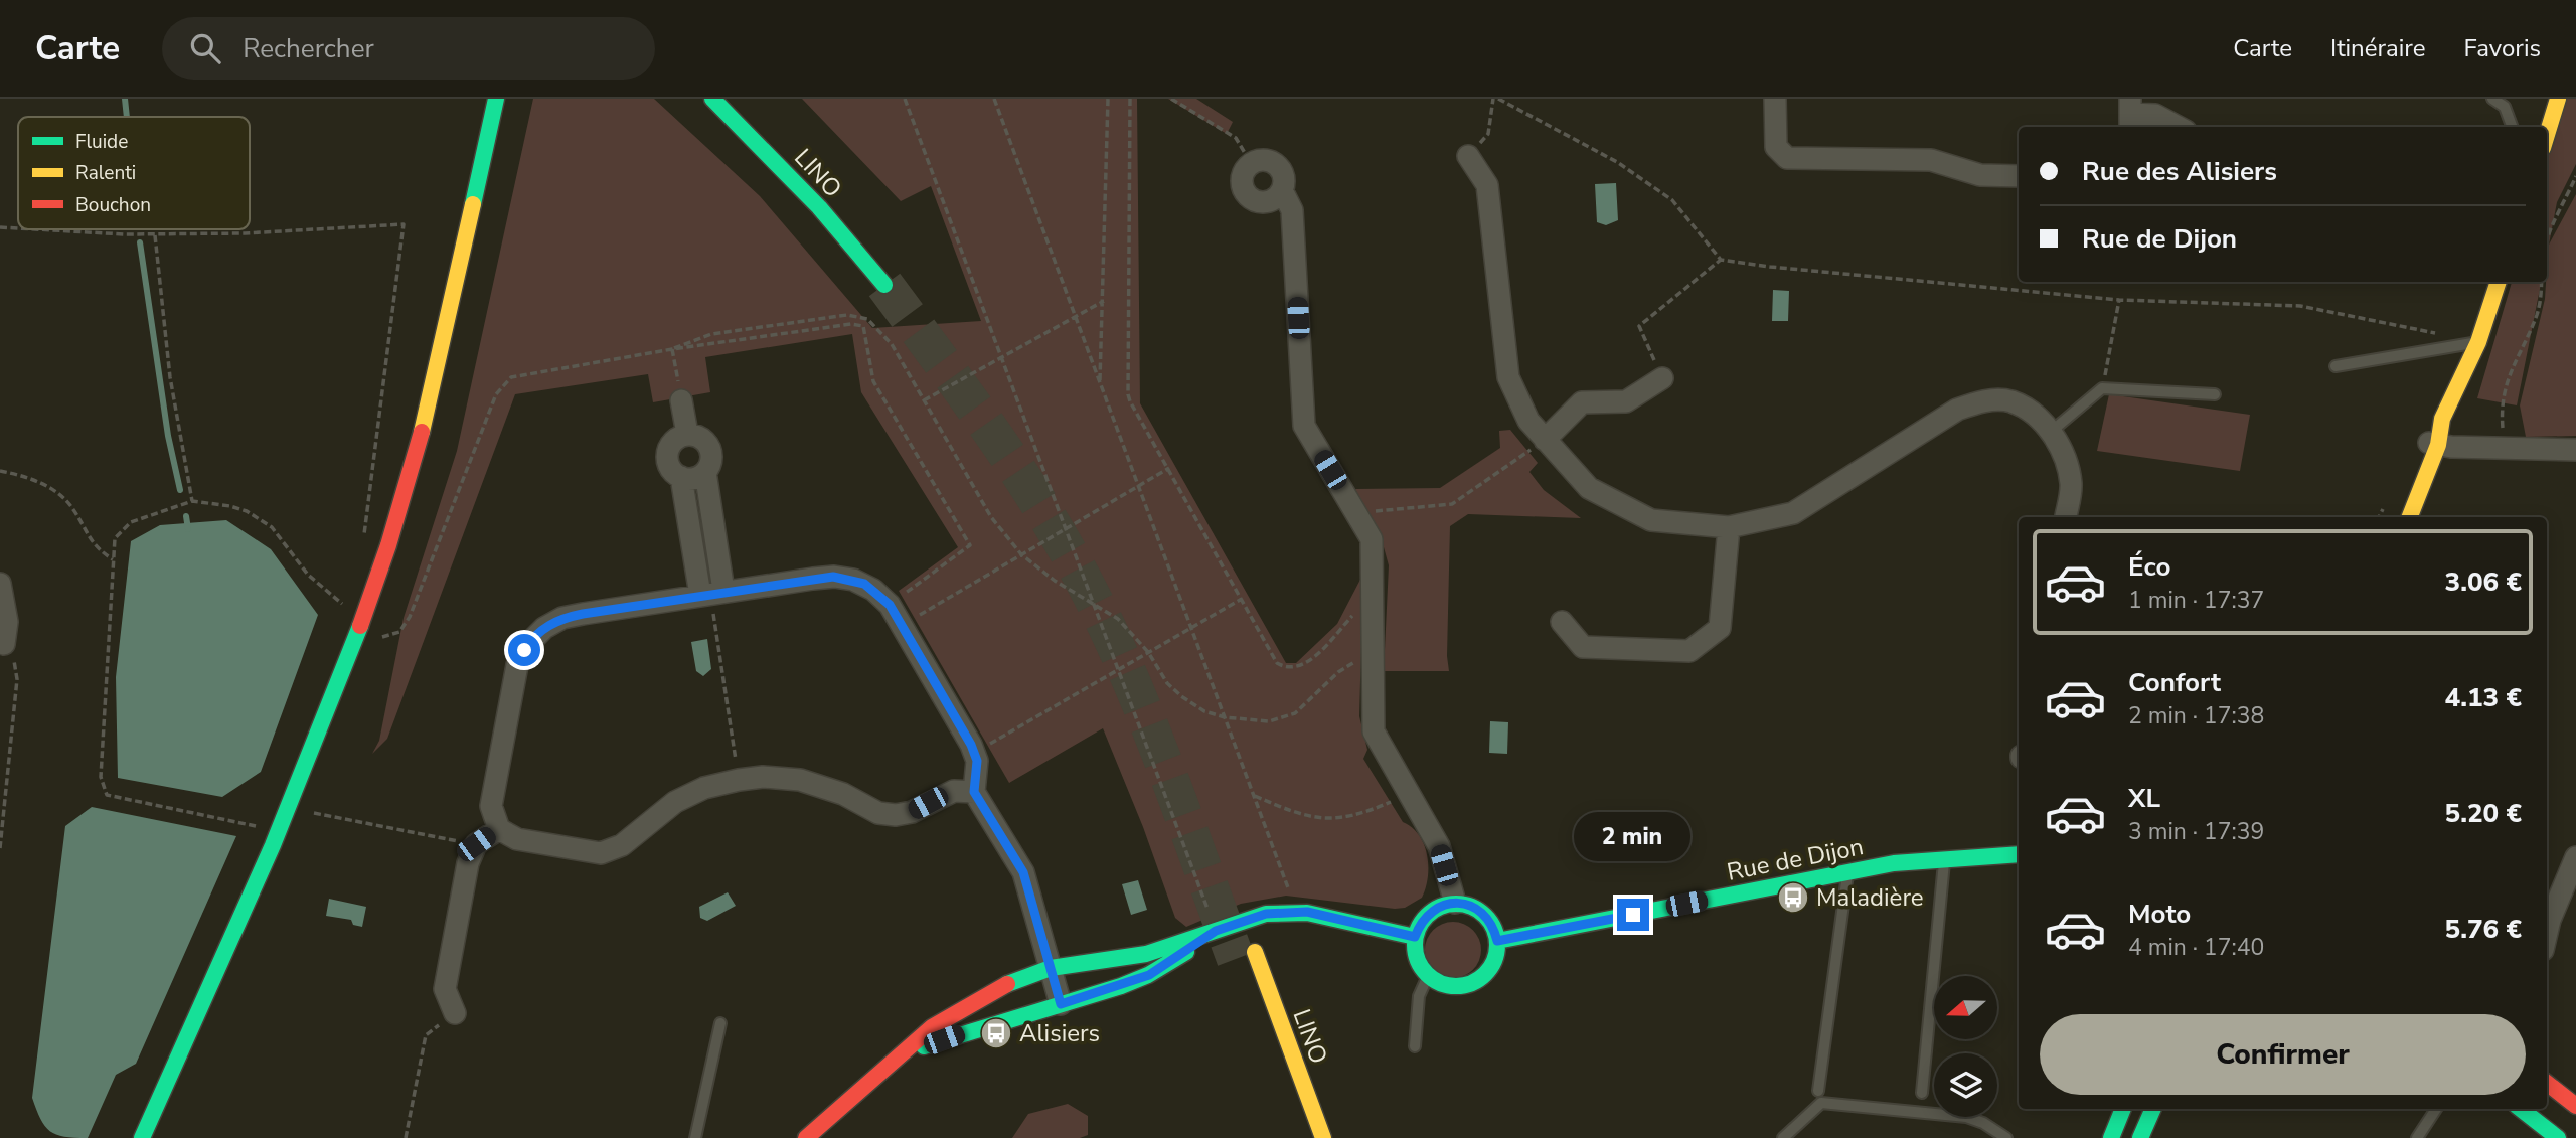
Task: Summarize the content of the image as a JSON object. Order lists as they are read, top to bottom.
{
  "streets": {
    "main road": ["LINO", "Rue de Dijon"]
  },
  "places": {
    "bus stop": ["Maladière", "Alisiers"]
  },
  "legend": ["Fluide", "Ralenti", "Bouchon"],
  "north": "left",
  "page": {
    "header": "Carte",
    "search": "Rechercher",
    "nav": ["Carte", "Itinéraire", "Favoris"],
    "banner": ["Rue des Alisiers", "Rue de Dijon"],
    "list": [
      {
        "name": "Éco",
        "note": "1 min · 17:37",
        "value": "3.06 €"
      },
      {
        "name": "Confort",
        "note": "2 min · 17:38",
        "value": "4.13 €"
      },
      {
        "name": "XL",
        "note": "3 min · 17:39",
        "value": "5.20 €"
      },
      {
        "name": "Moto",
        "note": "4 min · 17:40",
        "value": "5.76 €"
      }
    ],
    "bubble": "2 min",
    "buttons": "Confirmer"
  }
}
